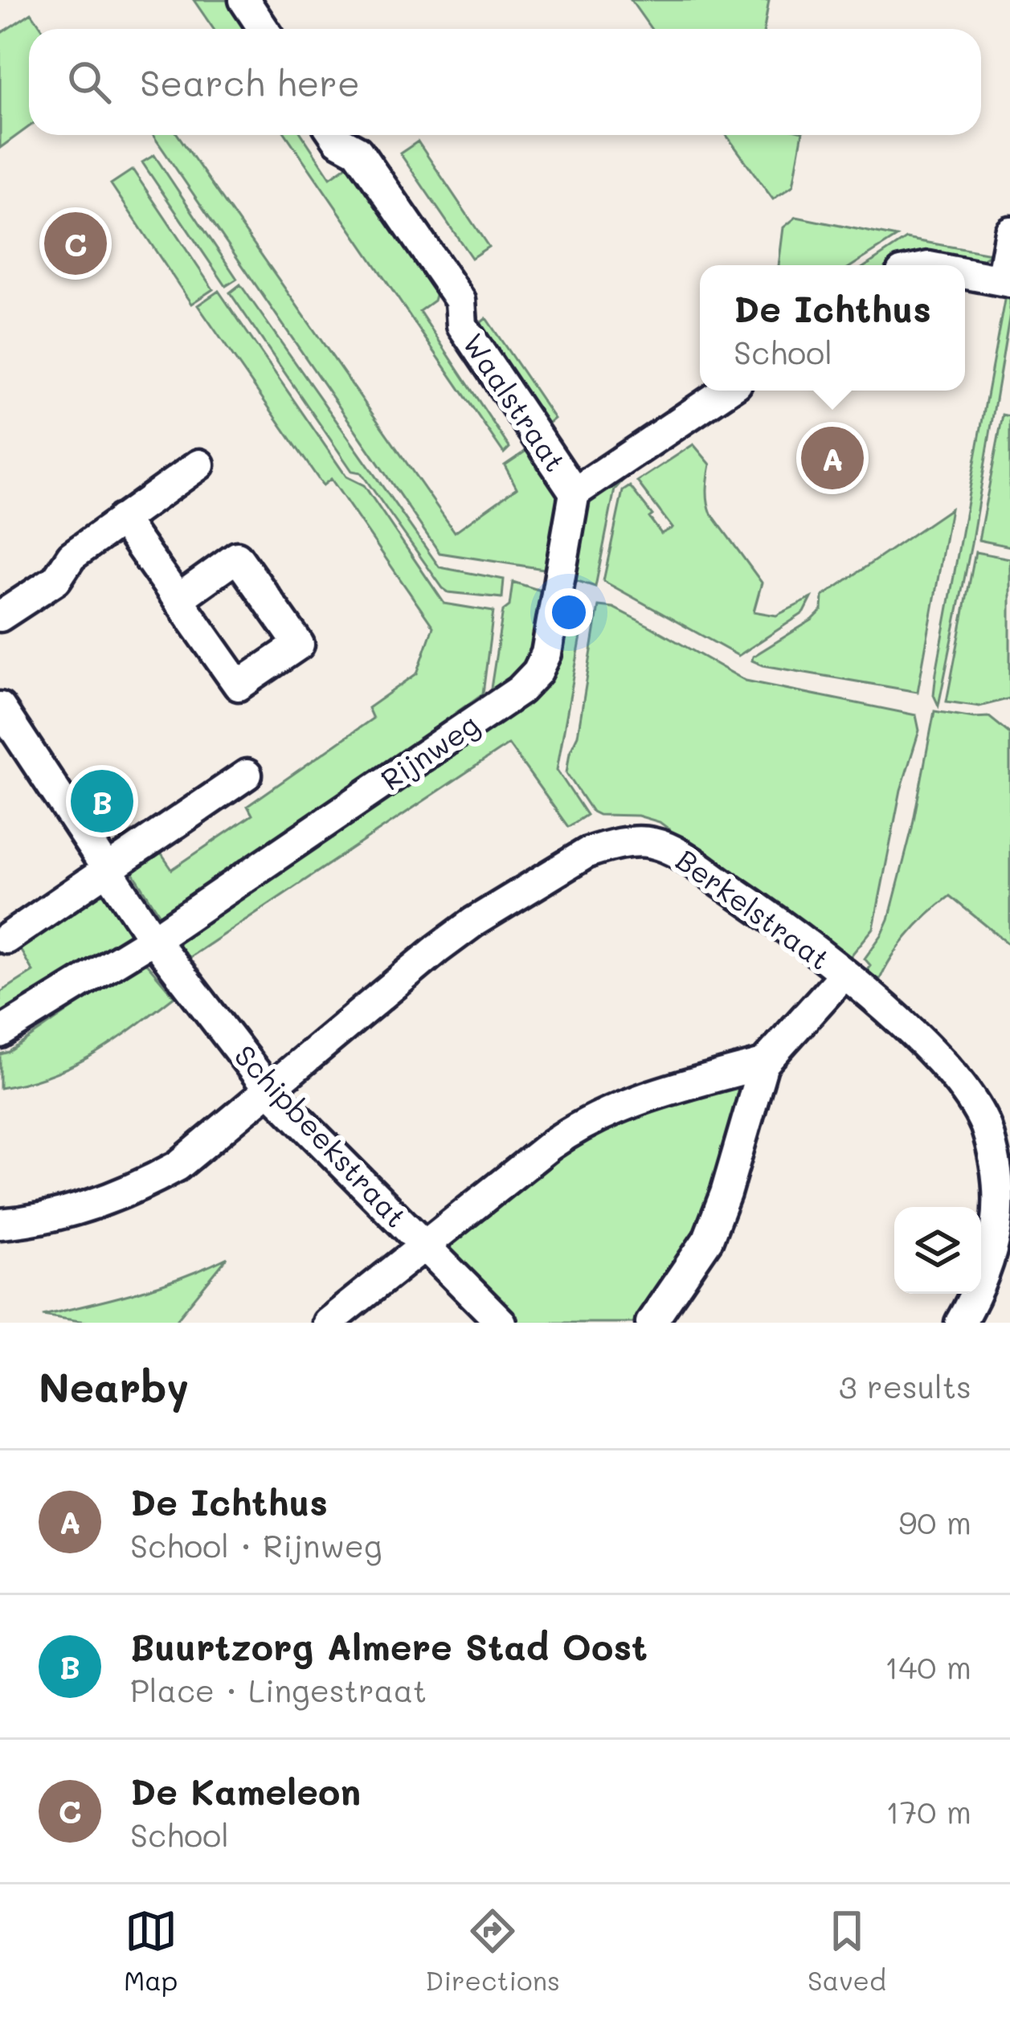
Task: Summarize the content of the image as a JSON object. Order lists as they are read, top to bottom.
{
  "streets": {
    "street": [
      "Waalstraat",
      "Rijnweg",
      "Berkelstraat",
      "Schipbeekstraat"
    ]
  },
  "crossings": [
    ["Waalstraat", "Rijnweg"],
    ["Rijnweg", "Schipbeekstraat"],
    ["Berkelstraat", "Schipbeekstraat"]
  ],
  "page": {
    "search": "Search here",
    "pins": ["C", "A", "B"],
    "popup": ["De Ichthus", "School"],
    "heading": ["Nearby", "3 results"],
    "list": [
      {
        "mark": "A",
        "name": "De Ichthus",
        "note": "School · Rijnweg",
        "value": "90 m"
      },
      {
        "mark": "B",
        "name": "Buurtzorg Almere Stad Oost",
        "note": "Place · Lingestraat",
        "value": "140 m"
      },
      {
        "mark": "C",
        "name": "De Kameleon",
        "note": "School",
        "value": "170 m"
      }
    ],
    "nav": ["Map", "Directions", "Saved"]
  }
}
